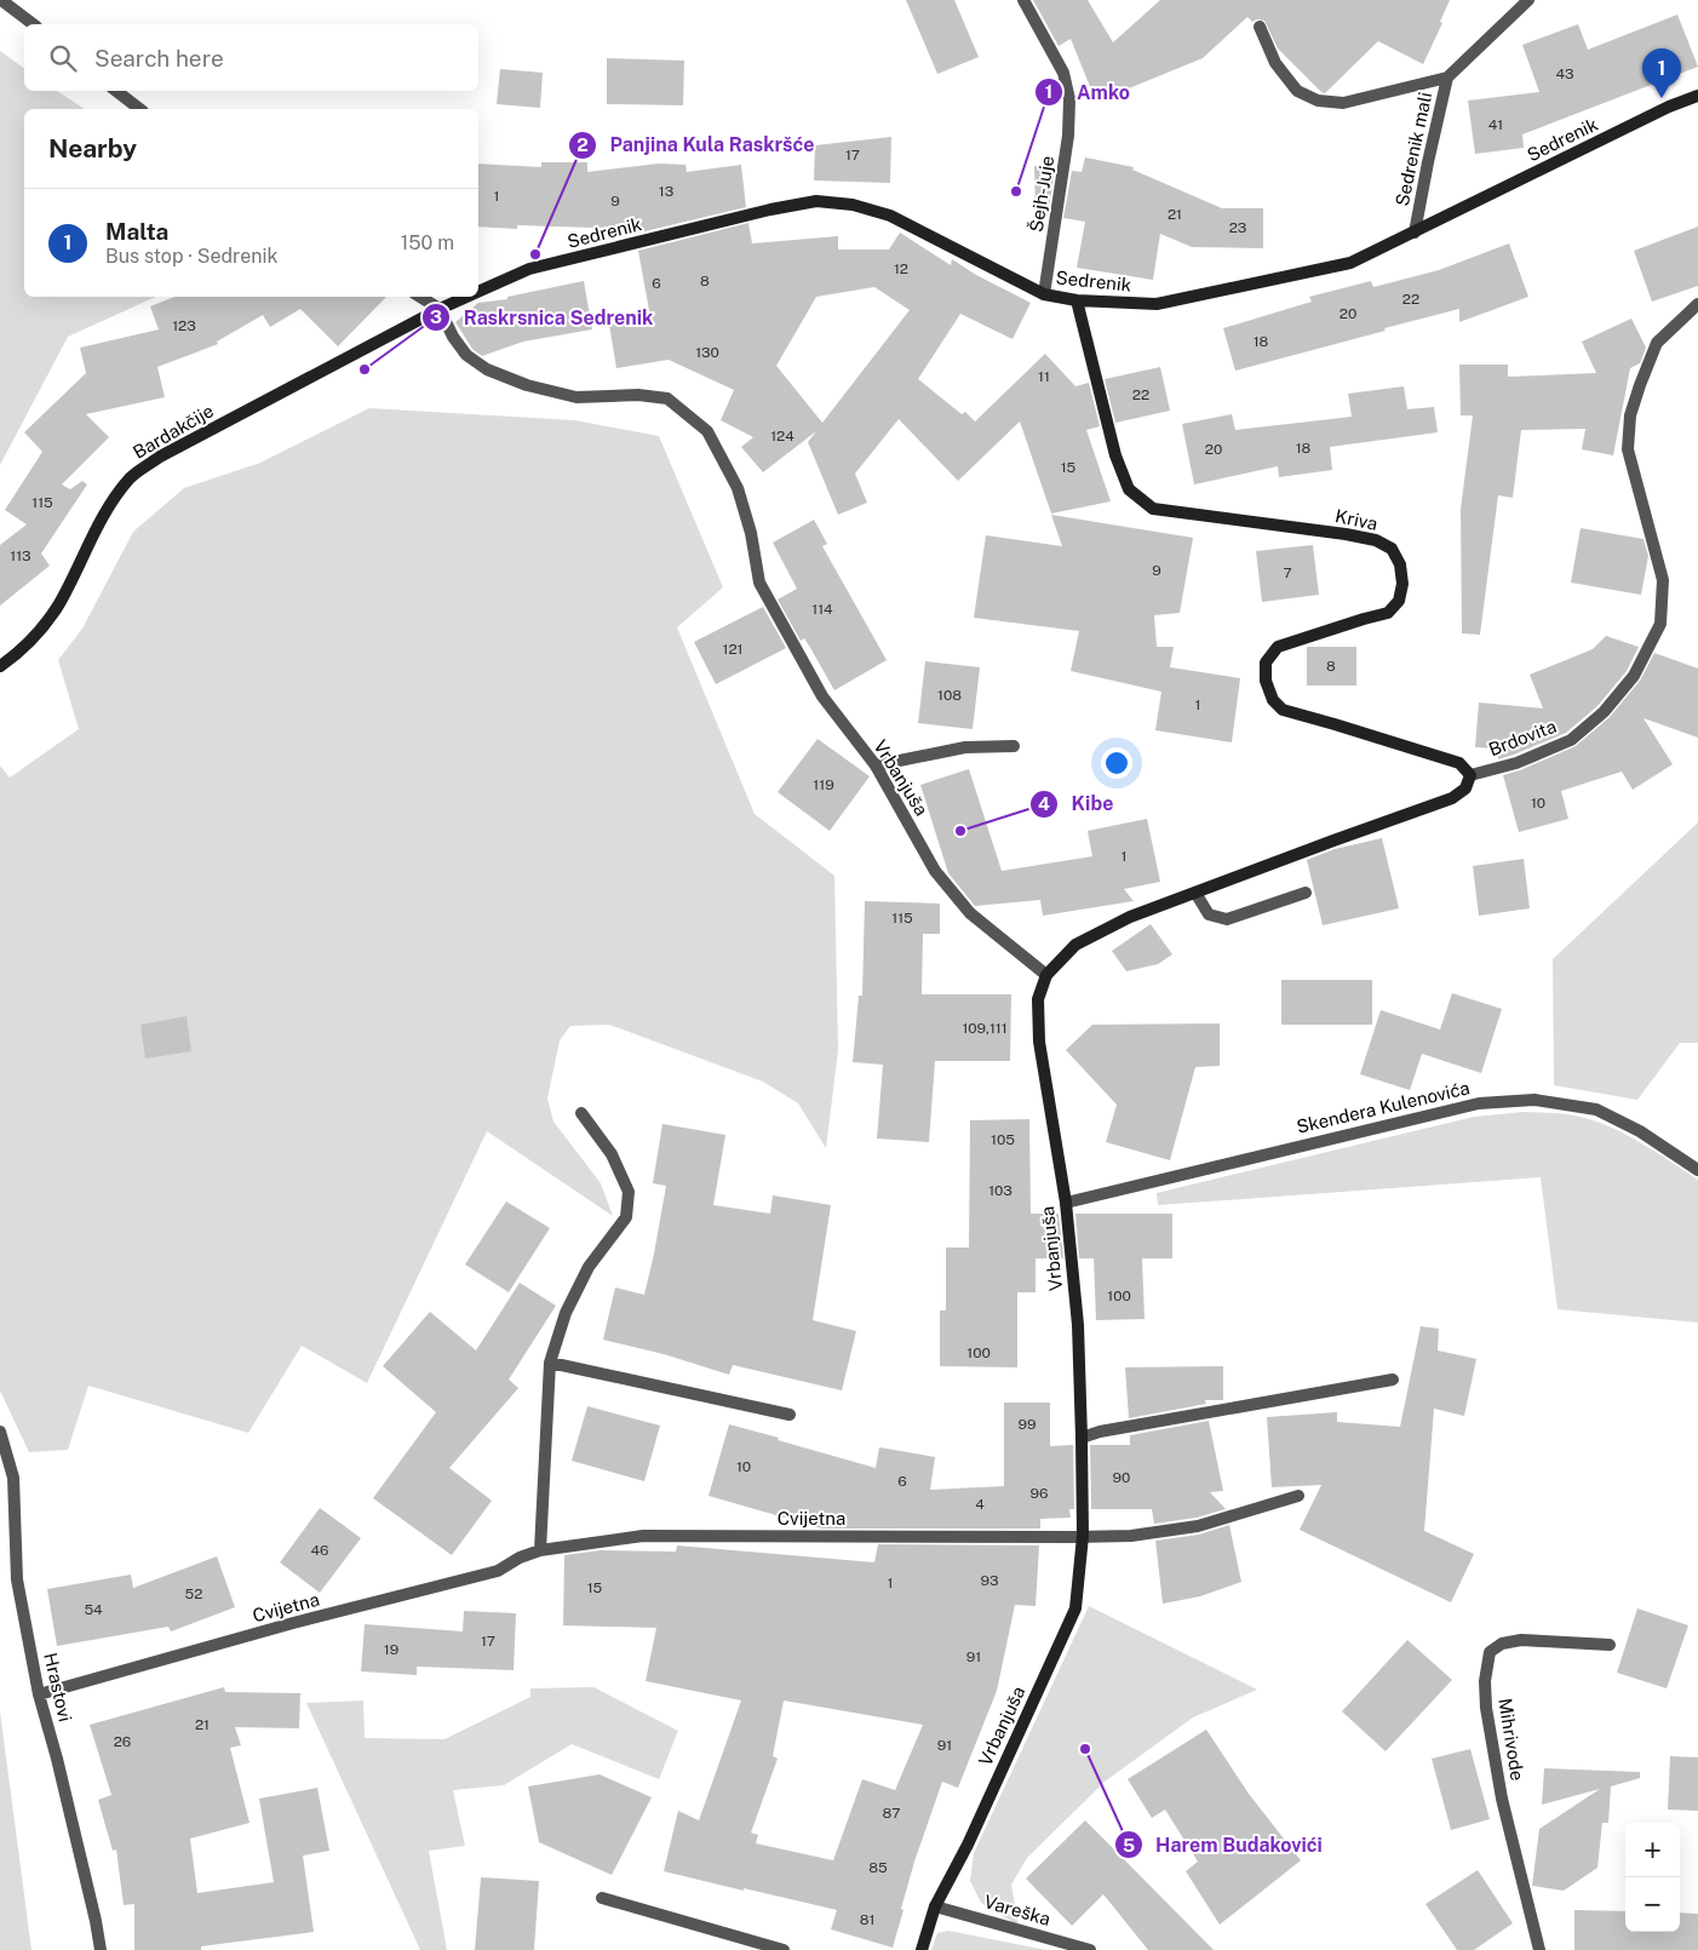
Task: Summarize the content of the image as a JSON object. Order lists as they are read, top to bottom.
{
  "streets": {
    "street": [
      "Sedrenik",
      "Sedrenik mali",
      "Šejh-Juje",
      "Bardakčije",
      "Kriva",
      "Brdovita",
      "Vrbanjuša",
      "Skendera Kulenovića",
      "Cvijetna",
      "Hrastovi",
      "Mihrivode",
      "Vareška"
    ]
  },
  "crossings": [
    ["Sedrenik", "Sedrenik mali"],
    ["Sedrenik", "Šejh-Juje"],
    ["Sedrenik", "Bardakčije"],
    ["Sedrenik", "Kriva"],
    ["Sedrenik", "Vrbanjuša"],
    ["Bardakčije", "Vrbanjuša"],
    ["Kriva", "Brdovita"],
    ["Brdovita", "Vrbanjuša"],
    ["Vrbanjuša", "Skendera Kulenovića"],
    ["Vrbanjuša", "Cvijetna"],
    ["Vrbanjuša", "Vareška"],
    ["Cvijetna", "Hrastovi"]
  ],
  "places": [
    "Amko",
    "Panjina Kula Raskršće",
    "Raskrsnica Sedrenik",
    "Kibe",
    "Harem Budakovići"
  ],
  "house_numbers": [
    "43",
    "41",
    "17",
    "13",
    "1",
    "9",
    "21",
    "23",
    "12",
    "8",
    "6",
    "22",
    "20",
    "123",
    "18",
    "130",
    "11",
    "22",
    "124",
    "18",
    "20",
    "15",
    "115",
    "113",
    "9",
    "7",
    "114",
    "121",
    "8",
    "108",
    "1",
    "119",
    "10",
    "1",
    "115",
    "109,111",
    "105",
    "103",
    "100",
    "100",
    "99",
    "10",
    "90",
    "6",
    "96",
    "4",
    "46",
    "93",
    "1",
    "15",
    "52",
    "54",
    "17",
    "19",
    "91",
    "21",
    "26",
    "91",
    "87",
    "85",
    "81"
  ],
  "page": {
    "search": "Search here",
    "pins": "1",
    "heading": "Nearby",
    "list": [
      {
        "mark": "1",
        "name": "Malta",
        "note": "Bus stop · Sedrenik",
        "value": "150 m"
      }
    ],
    "map_buttons": ["+", "−"]
  }
}
